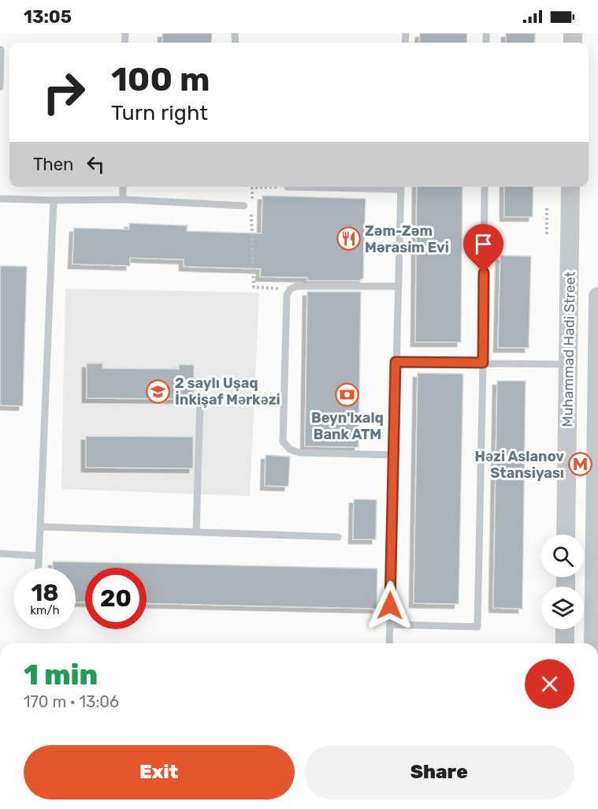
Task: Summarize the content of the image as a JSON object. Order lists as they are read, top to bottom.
{
  "streets": {
    "street": ["Muhammad Hadi Street"]
  },
  "places": {
    "restaurant": ["Zәm-Zәm Mәrasim Evi"],
    "school or university": ["2 saylı Uşaq İnkişaf Mərkəzi"],
    "bank": ["Beyn'lxalq Bank ATM"],
    "metro station": ["Həzi Aslanov Stansiyası"]
  },
  "page": {
    "status": "13:05",
    "turn": ["100 m", "Turn right"],
    "then": "Then",
    "speed": "18 km/h",
    "limit": "20",
    "heading": ["1 min", "170 m · 13:06"],
    "buttons": ["Exit", "Share"]
  }
}
